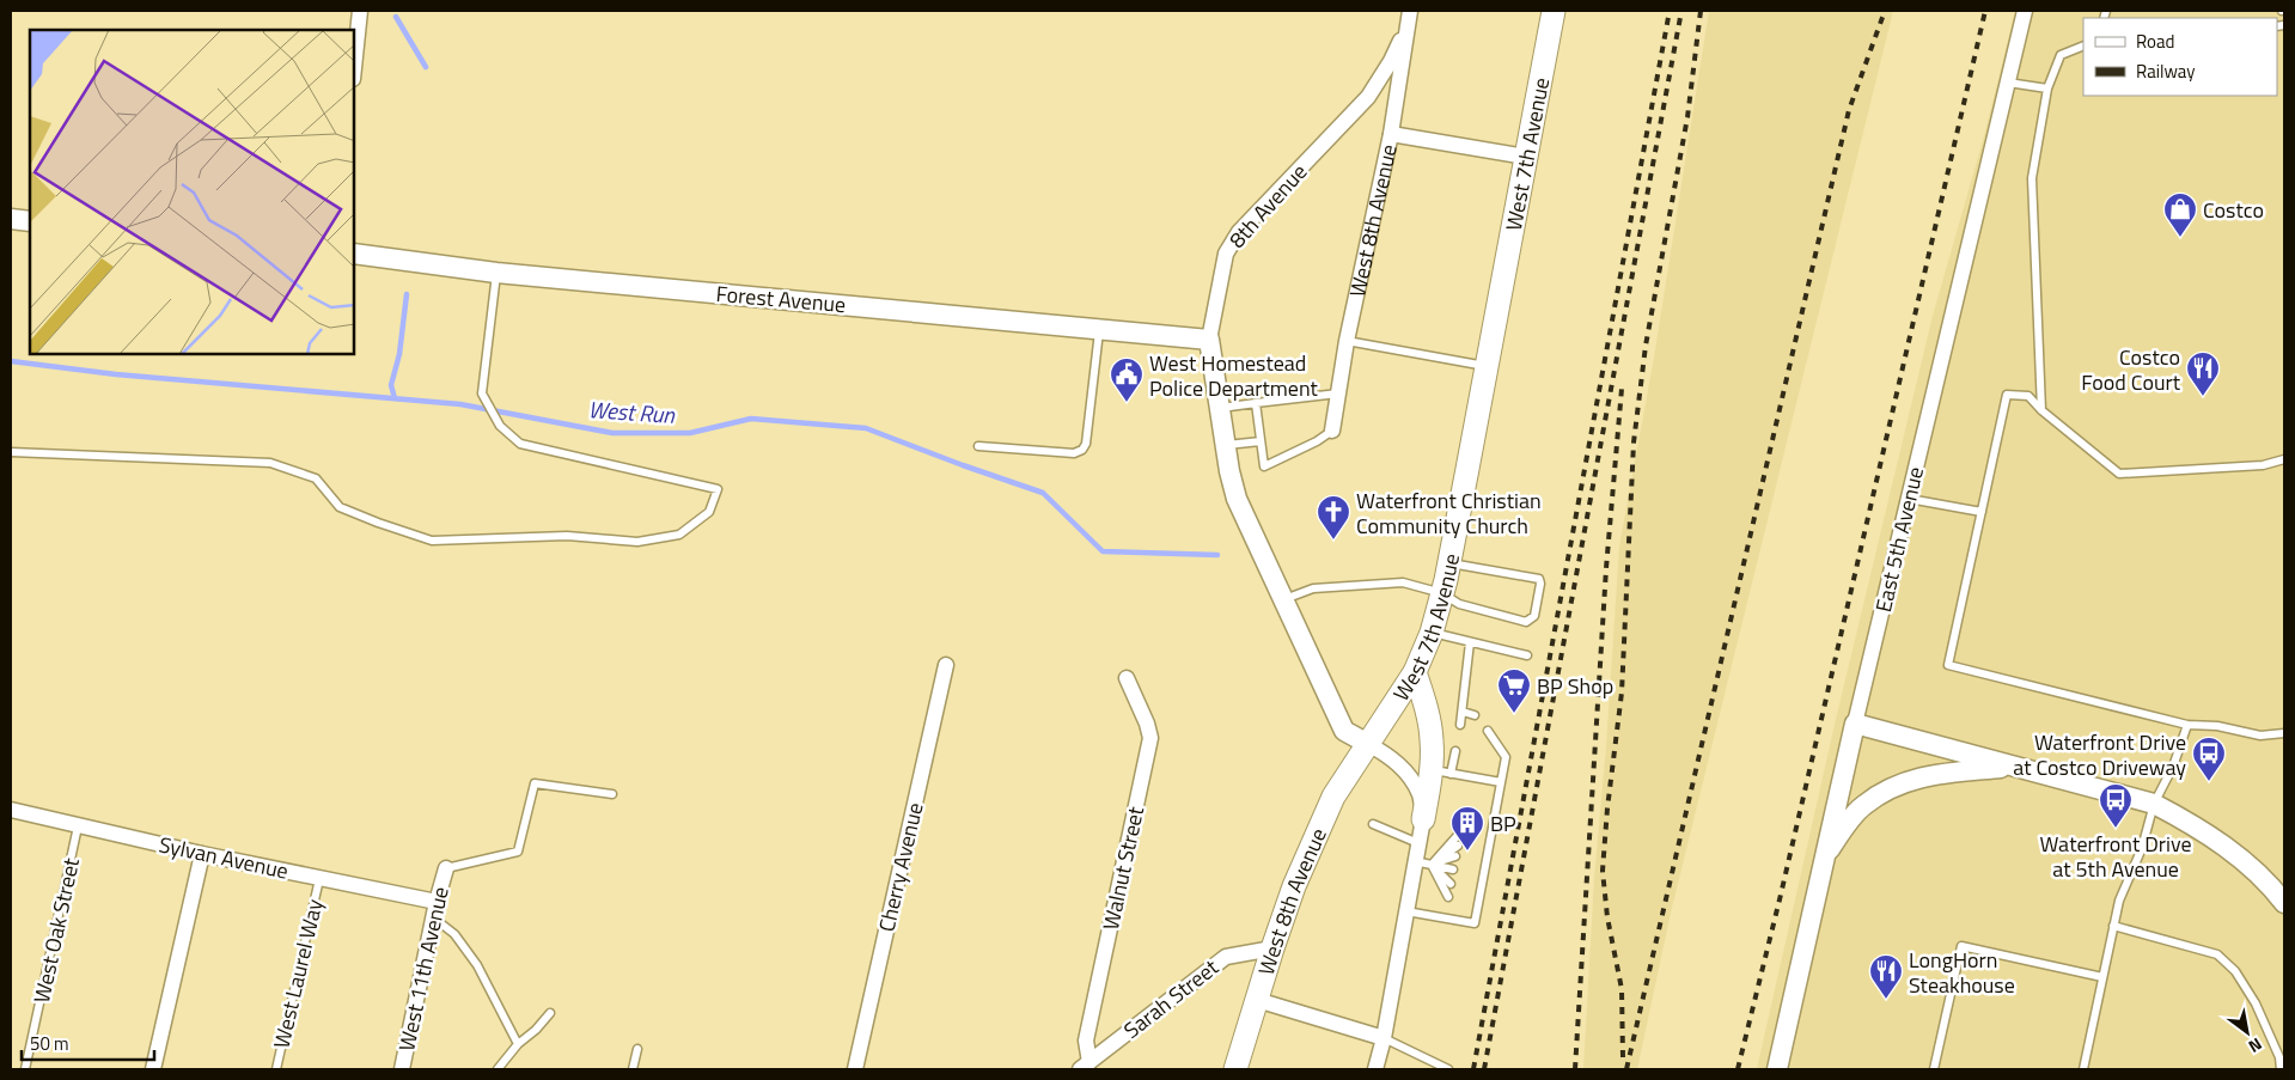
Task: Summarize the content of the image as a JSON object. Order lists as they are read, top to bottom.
{
  "streets": {
    "main road": ["West 7th Avenue", "West 8th Avenue"],
    "street": [
      "8th Avenue",
      "Forest Avenue",
      "East 5th Avenue",
      "Sylvan Avenue",
      "Cherry Avenue",
      "Walnut Street",
      "West 11th Avenue",
      "Sarah Street"
    ],
    "lane": ["West Oak Street", "West Laurel Way"]
  },
  "crossings": [
    ["West 7th Avenue", "8th Avenue"],
    ["West 7th Avenue", "West 8th Avenue"],
    ["8th Avenue", "West 8th Avenue"],
    ["8th Avenue", "Forest Avenue"],
    ["West 8th Avenue", "Sarah Street"],
    ["Sylvan Avenue", "West Oak Street"],
    ["Sylvan Avenue", "West 11th Avenue"],
    ["Sylvan Avenue", "West Laurel Way"],
    ["Walnut Street", "Sarah Street"]
  ],
  "water": ["West Run"],
  "places": {
    "shop": ["Costco"],
    "restaurant": ["Costco Food Court", "LongHorn Steakhouse"],
    "public building": ["West Homestead Police Department"],
    "church": ["Waterfront Christian Community Church"],
    "supermarket": ["BP Shop"],
    "bus stop": ["Waterfront Drive at Costco Driveway", "Waterfront Drive at 5th Avenue"],
    "building": ["BP"]
  },
  "legend": ["Road", "Railway"],
  "scale_bar": "50 m",
  "north": "bottom right"
}
